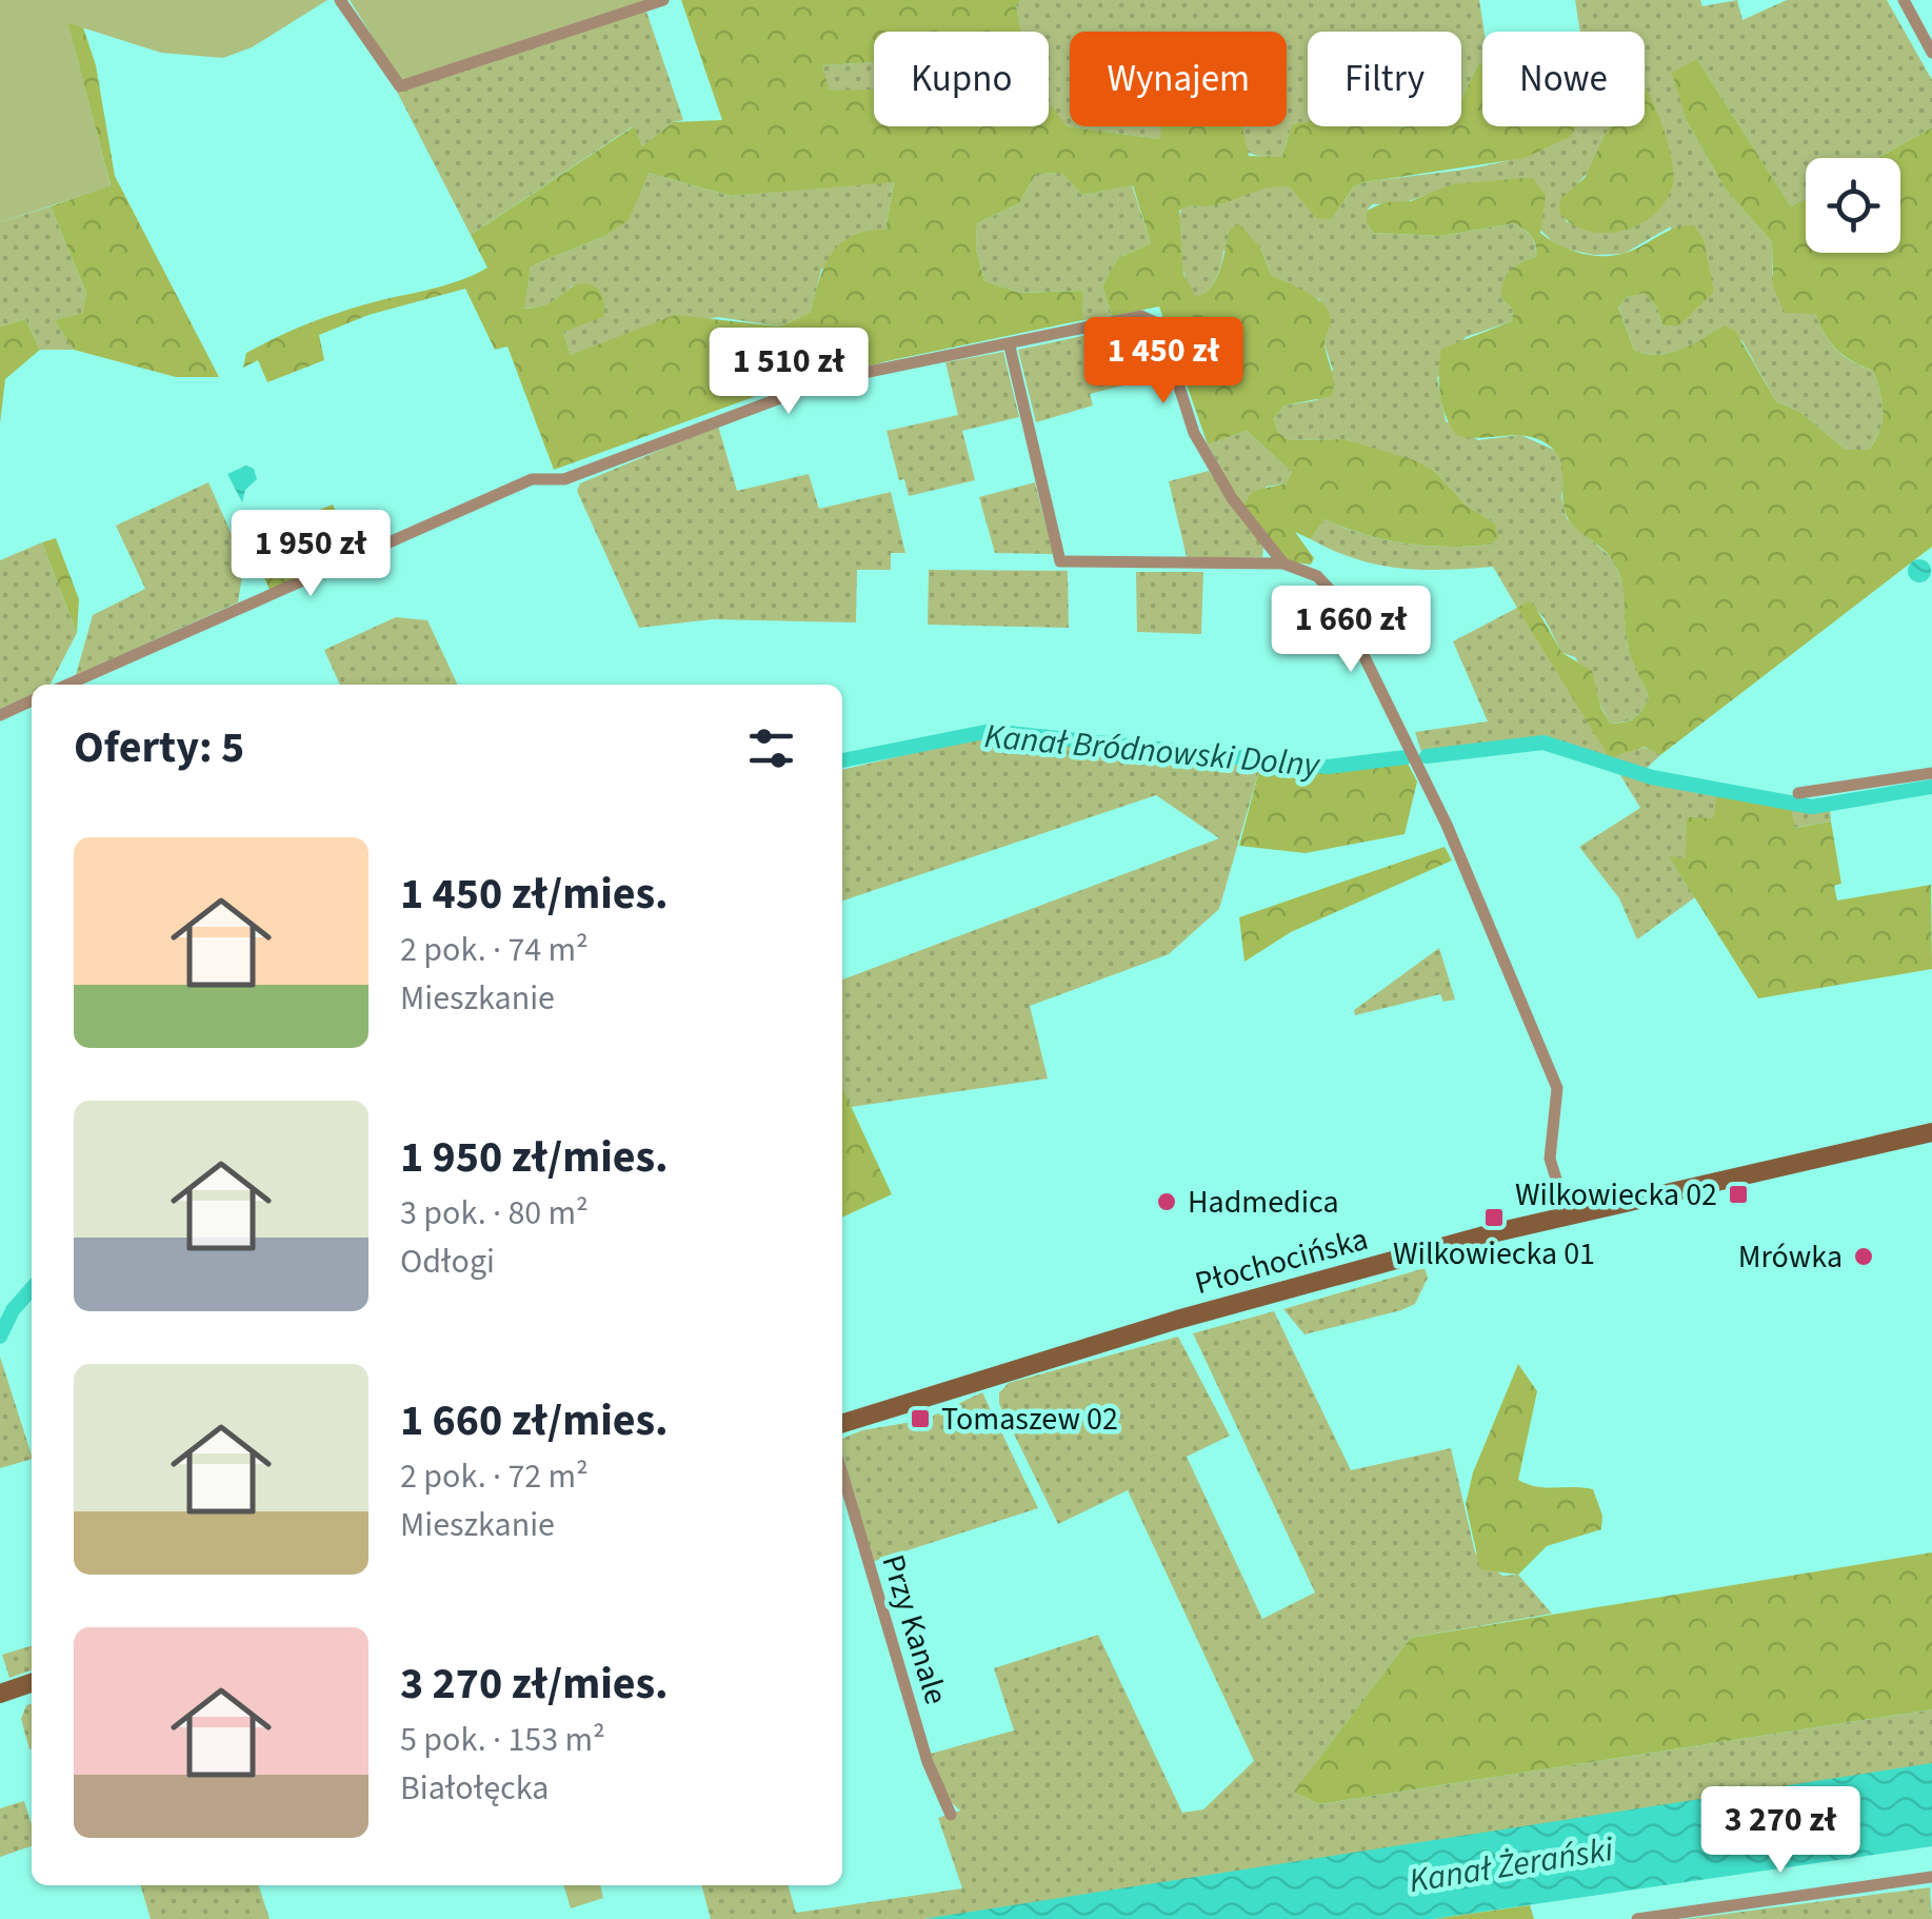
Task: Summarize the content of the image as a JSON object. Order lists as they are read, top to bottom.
{
  "streets": {
    "main road": ["Płochocińska"],
    "street": ["Przy Kanale"]
  },
  "water": ["Kanał Bródnowski Dolny", "Kanał Żerański"],
  "places": {
    "transit": ["Wilkowiecka 02", "Wilkowiecka 01", "Tomaszew 02"],
    "other": ["Hadmedica", "Mrówka"]
  },
  "page": {
    "chip": [
      "Kupno",
      "Wynajem",
      "Filtry",
      "Nowe"
    ],
    "price": [
      "1 450 zł",
      "1 510 zł",
      "1 950 zł",
      "1 660 zł",
      "3 270 zł"
    ],
    "heading": "Oferty: 5",
    "list": [
      {
        "name": "1 450 zł/mies.",
        "note": "2 pok. · 74 m² · Mieszkanie"
      },
      {
        "name": "1 950 zł/mies.",
        "note": "3 pok. · 80 m² · Odłogi"
      },
      {
        "name": "1 660 zł/mies.",
        "note": "2 pok. · 72 m² · Mieszkanie"
      },
      {
        "name": "3 270 zł/mies.",
        "note": "5 pok. · 153 m² · Białołęcka"
      }
    ]
  }
}
